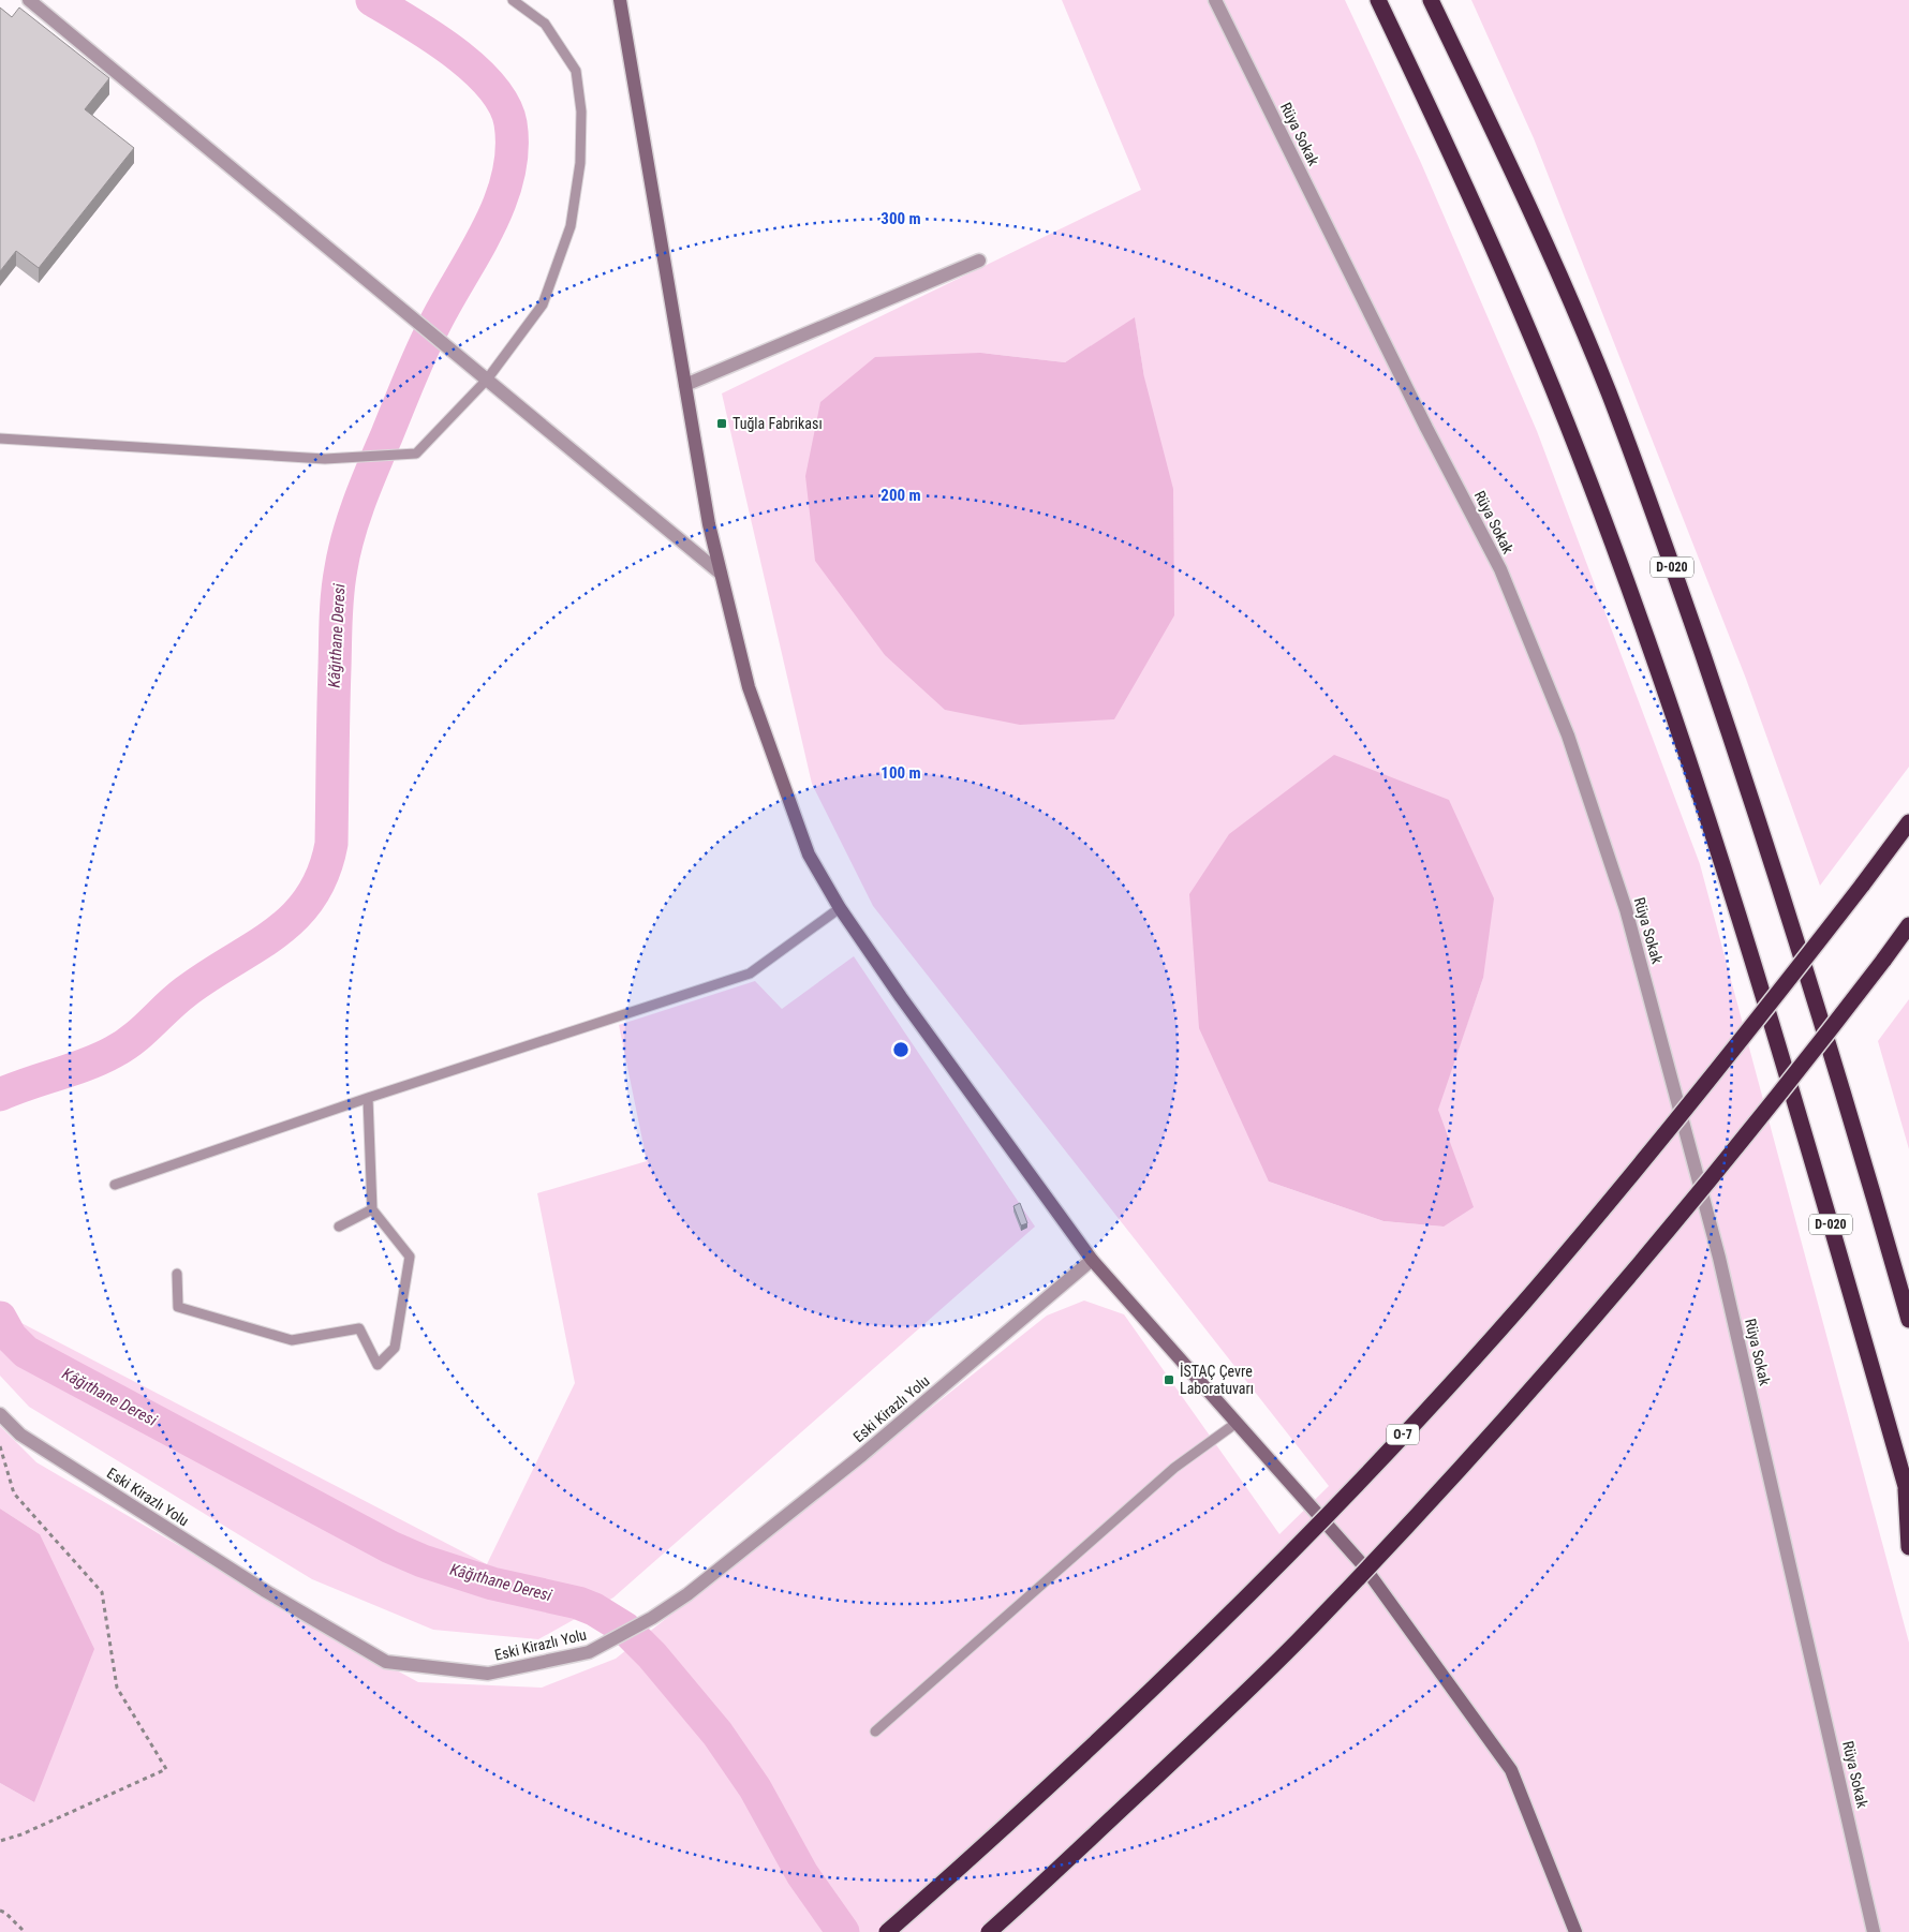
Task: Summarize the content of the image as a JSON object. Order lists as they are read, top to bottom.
{
  "streets": {
    "highway": ["D-020", "O-7"],
    "street": ["Rüya Sokak", "Eski Kirazlı Yolu"]
  },
  "water": ["Kâğıthane Deresi"],
  "places": {
    "transit": ["Tuğla Fabrikası", "İSTAÇ Çevre Laboratuvarı"]
  },
  "rings": ["300 m", "200 m", "100 m"]
}
